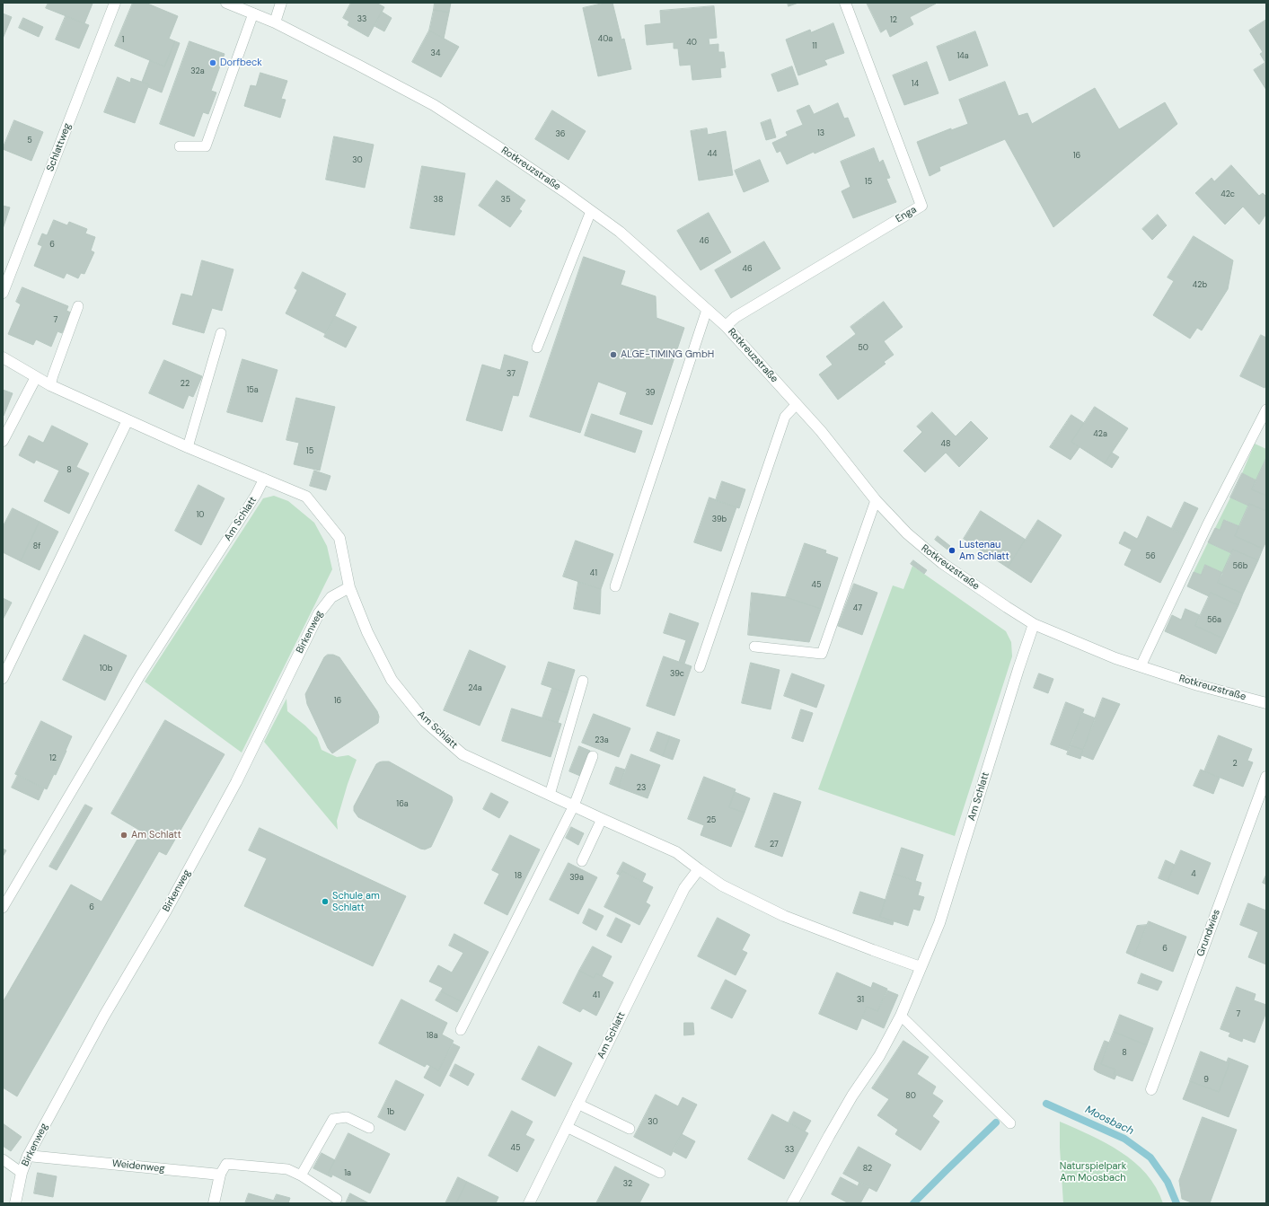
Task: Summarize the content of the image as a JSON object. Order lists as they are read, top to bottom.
{
  "streets": {
    "street": [
      "Schlattweg",
      "Rotkreuzstraße",
      "Enga",
      "Am Schlatt",
      "Birkenweg",
      "Grundwies",
      "Weidenweg"
    ]
  },
  "crossings": [
    ["Rotkreuzstraße", "Enga"],
    ["Rotkreuzstraße", "Am Schlatt"],
    ["Am Schlatt", "Birkenweg"],
    ["Birkenweg", "Weidenweg"]
  ],
  "water": ["Moosbach"],
  "parks": ["Naturspielpark Am Moosbach"],
  "places": [
    "Dorfbeck",
    "ALGE-TIMING GmbH",
    "Lustenau Am Schlatt",
    "Am Schlatt",
    "Schule am Schlatt"
  ],
  "house_numbers": [
    "33",
    "12",
    "40a",
    "1",
    "40",
    "11",
    "34",
    "14a",
    "32a",
    "14",
    "13",
    "36",
    "5",
    "44",
    "16",
    "30",
    "15",
    "42c",
    "38",
    "35",
    "46",
    "6",
    "46",
    "42b",
    "7",
    "50",
    "37",
    "22",
    "15a",
    "39",
    "42a",
    "48",
    "15",
    "8",
    "10",
    "39b",
    "8f",
    "56",
    "56b",
    "41",
    "45",
    "47",
    "56a",
    "10b",
    "39c",
    "24a",
    "16",
    "23a",
    "12",
    "2",
    "23",
    "16a",
    "25",
    "27",
    "4",
    "18",
    "39a",
    "6",
    "6",
    "41",
    "31",
    "7",
    "18a",
    "8",
    "9",
    "80",
    "1b",
    "30",
    "45",
    "33",
    "82",
    "1a",
    "32"
  ]
}
